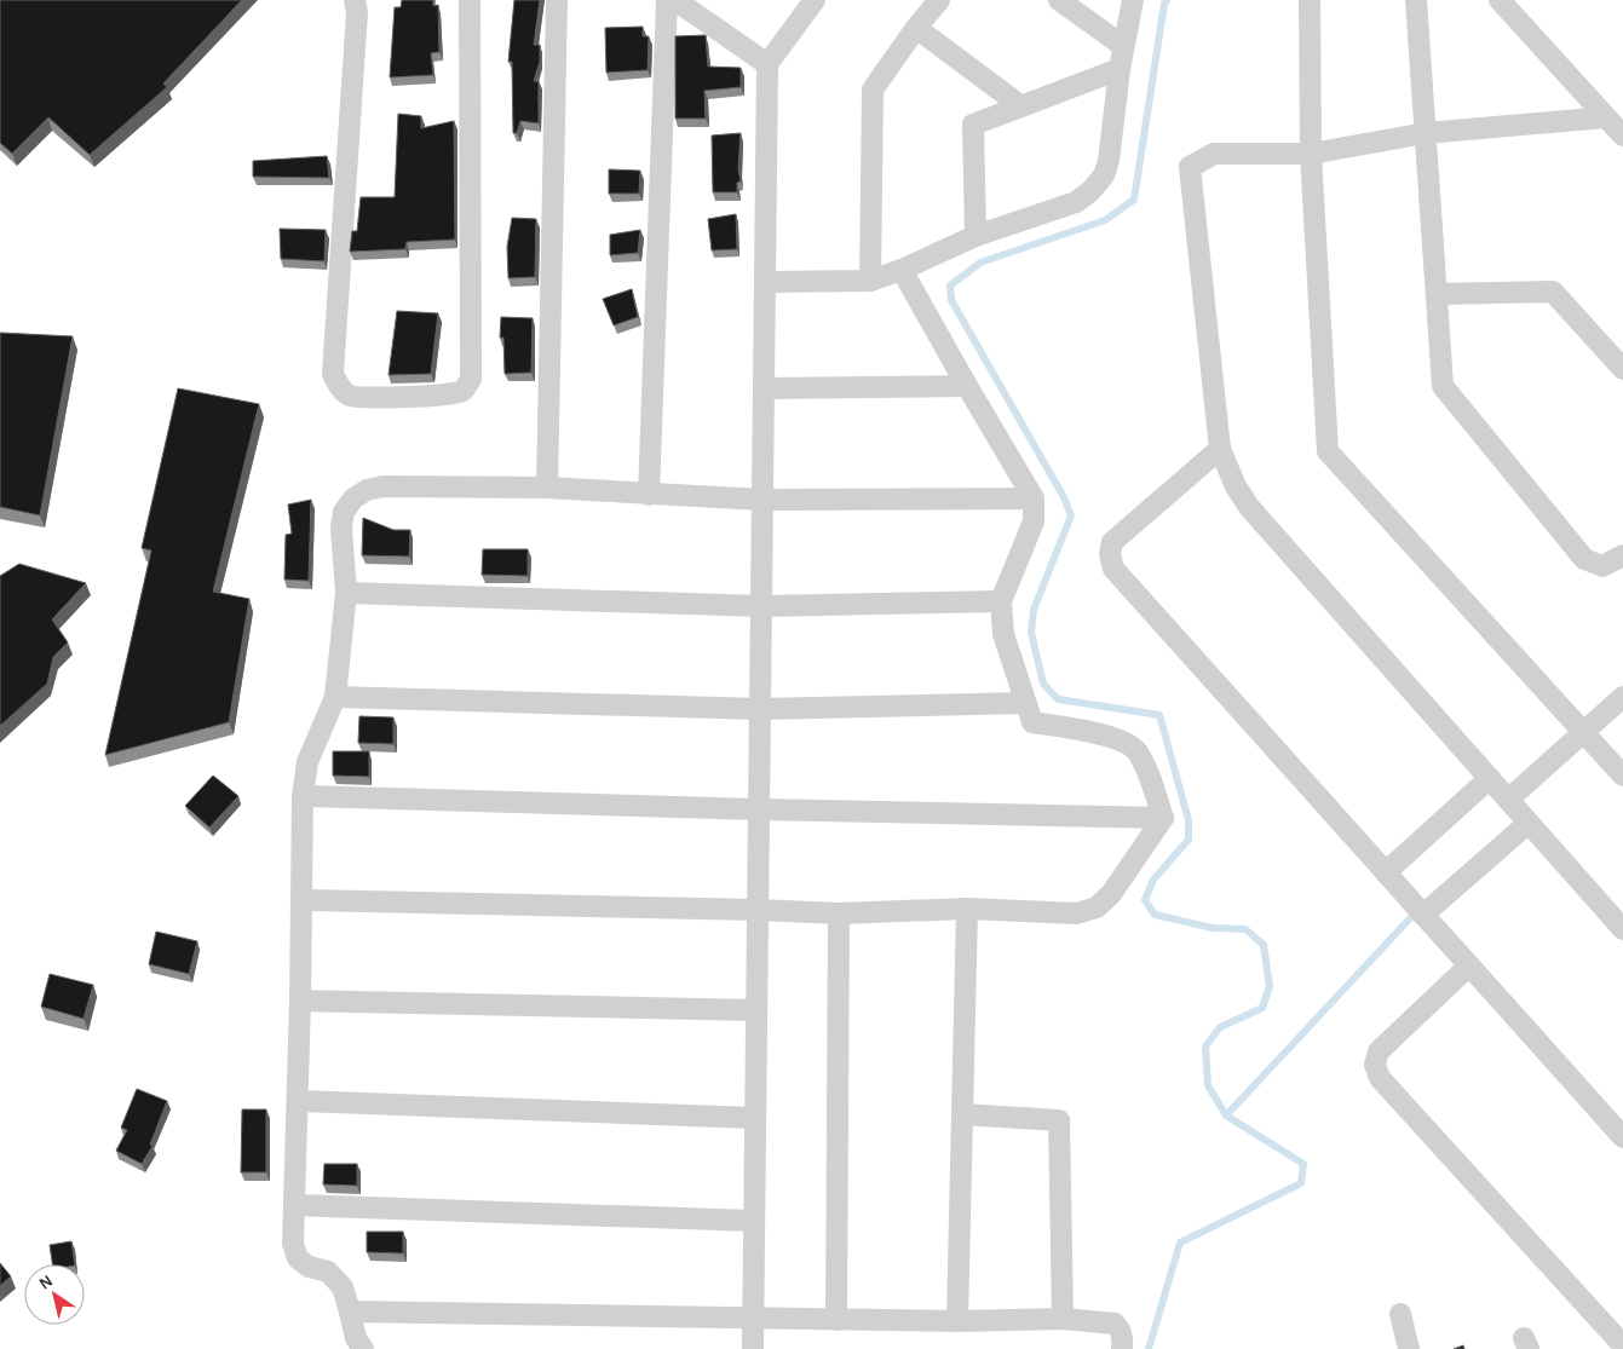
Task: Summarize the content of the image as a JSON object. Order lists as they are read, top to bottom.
{
  "north": "top left"
}
